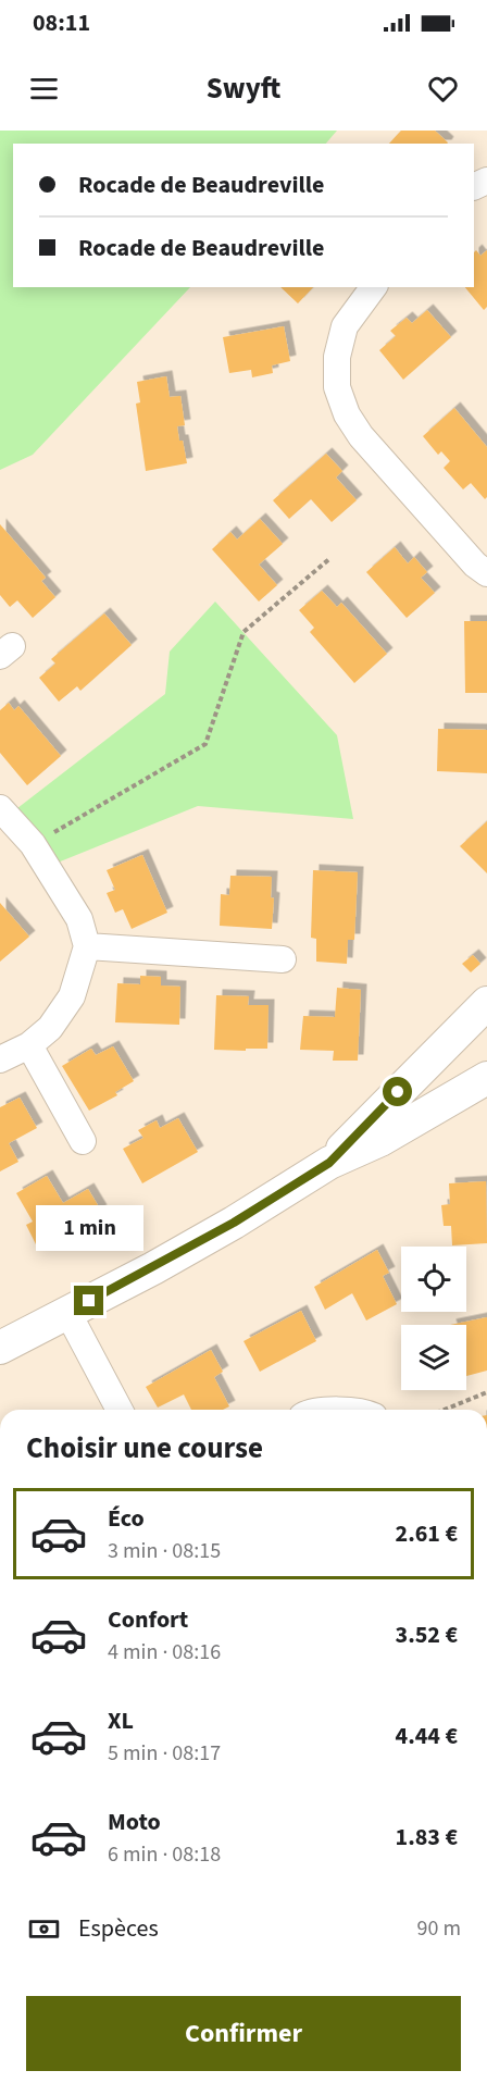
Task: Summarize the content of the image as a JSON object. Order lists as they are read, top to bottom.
{
  "page": {
    "status": "08:11",
    "header": "Swyft",
    "banner": ["Rocade de Beaudreville", "Rocade de Beaudreville"],
    "bubble": "1 min",
    "heading": "Choisir une course",
    "list": [
      {
        "name": "Éco",
        "note": "3 min · 08:15",
        "value": "2.61 €"
      },
      {
        "name": "Confort",
        "note": "4 min · 08:16",
        "value": "3.52 €"
      },
      {
        "name": "XL",
        "note": "5 min · 08:17",
        "value": "4.44 €"
      },
      {
        "name": "Moto",
        "note": "6 min · 08:18",
        "value": "1.83 €"
      }
    ],
    "pay": ["Espèces", "90 m"],
    "buttons": "Confirmer"
  }
}
